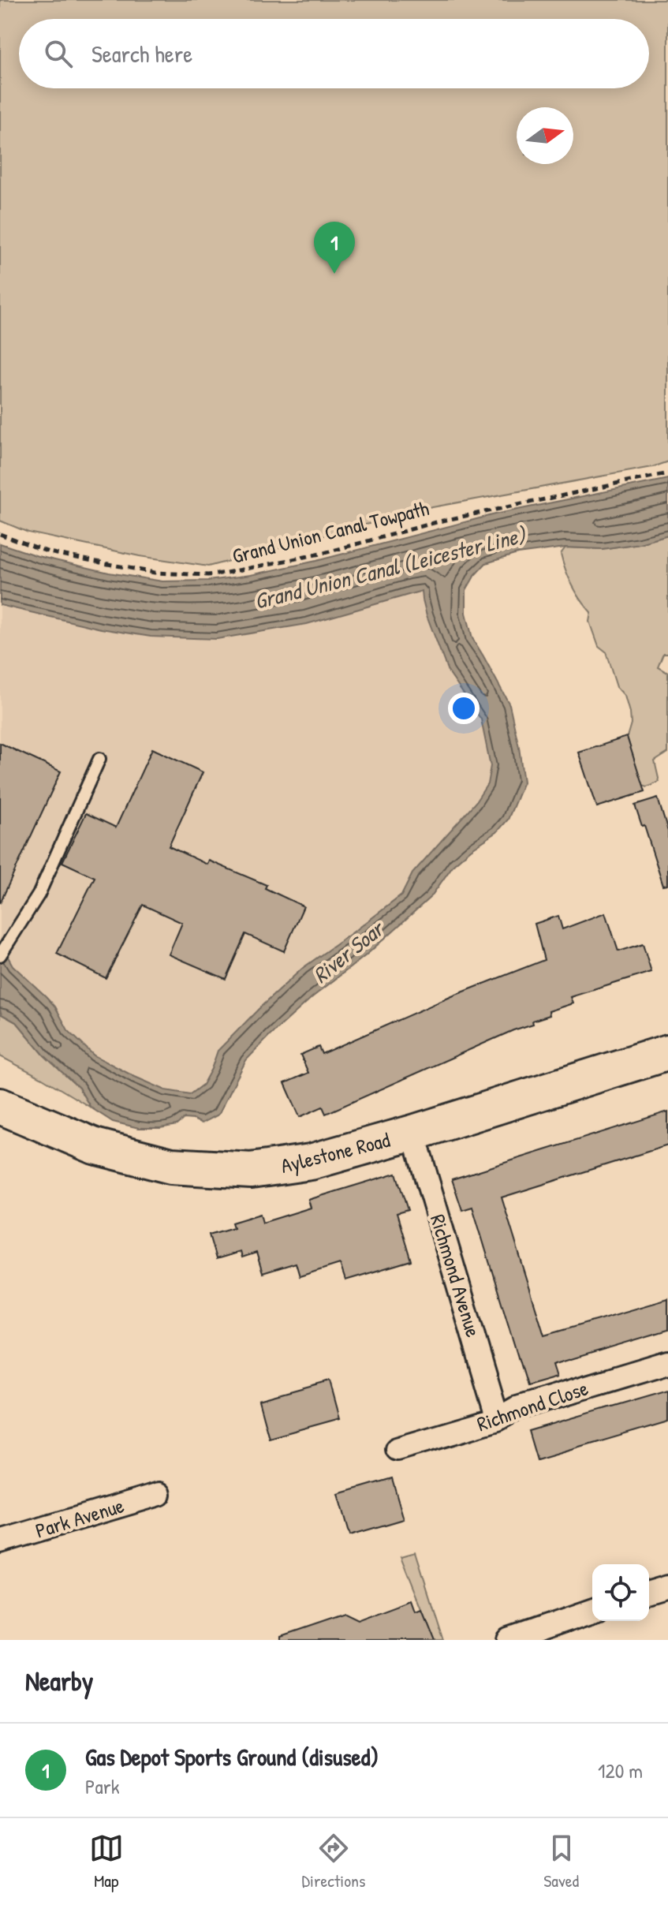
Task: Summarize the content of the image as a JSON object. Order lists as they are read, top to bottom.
{
  "streets": {
    "main road": ["Aylestone Road"],
    "street": ["Richmond Avenue", "Richmond Close", "Park Avenue"],
    "path": ["Grand Union Canal Towpath"]
  },
  "crossings": [
    ["Aylestone Road", "Richmond Avenue"],
    ["Richmond Avenue", "Richmond Close"]
  ],
  "water": ["Grand Union Canal (Leicester Line)", "River Soar"],
  "north": "right",
  "page": {
    "search": "Search here",
    "pins": "1",
    "heading": "Nearby",
    "list": [
      {
        "mark": "1",
        "name": "Gas Depot Sports Ground (disused)",
        "note": "Park",
        "value": "120 m"
      }
    ],
    "nav": ["Map", "Directions", "Saved"]
  }
}
